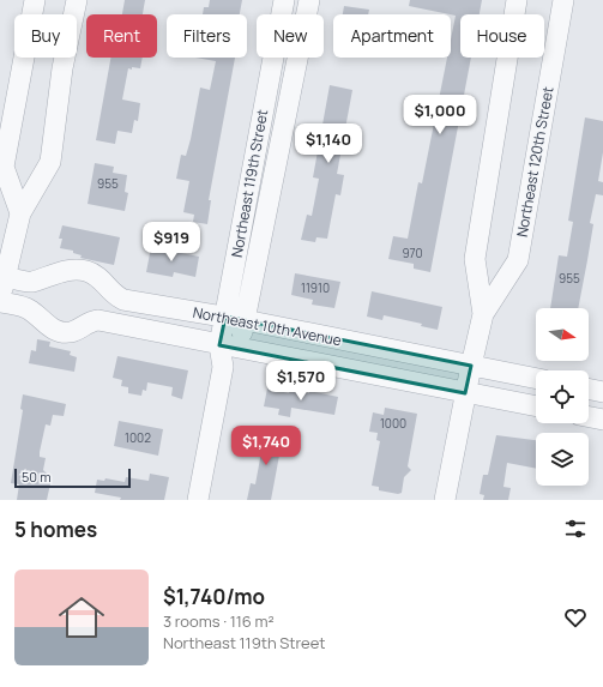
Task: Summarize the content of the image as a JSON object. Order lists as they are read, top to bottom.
{
  "streets": {
    "street": ["Northeast 120th Street", "Northeast 119th Street", "Northeast 10th Avenue"]
  },
  "crossings": [
    ["Northeast 120th Street", "Northeast 10th Avenue"],
    ["Northeast 119th Street", "Northeast 10th Avenue"]
  ],
  "house_numbers": [
    "955",
    "970",
    "955",
    "11910",
    "1000",
    "1002"
  ],
  "scale_bar": "50 m",
  "north": "right",
  "page": {
    "chip": [
      "Buy",
      "Rent",
      "Filters",
      "New",
      "Apartment",
      "House"
    ],
    "price": [
      "$1,000",
      "$1,140",
      "$919",
      "$1,570",
      "$1,740"
    ],
    "scale": "50 m",
    "heading": "5 homes",
    "list": [
      {
        "name": "$1,740/mo",
        "note": "3 rooms · 116 m² · Northeast 119th Street"
      }
    ]
  }
}
